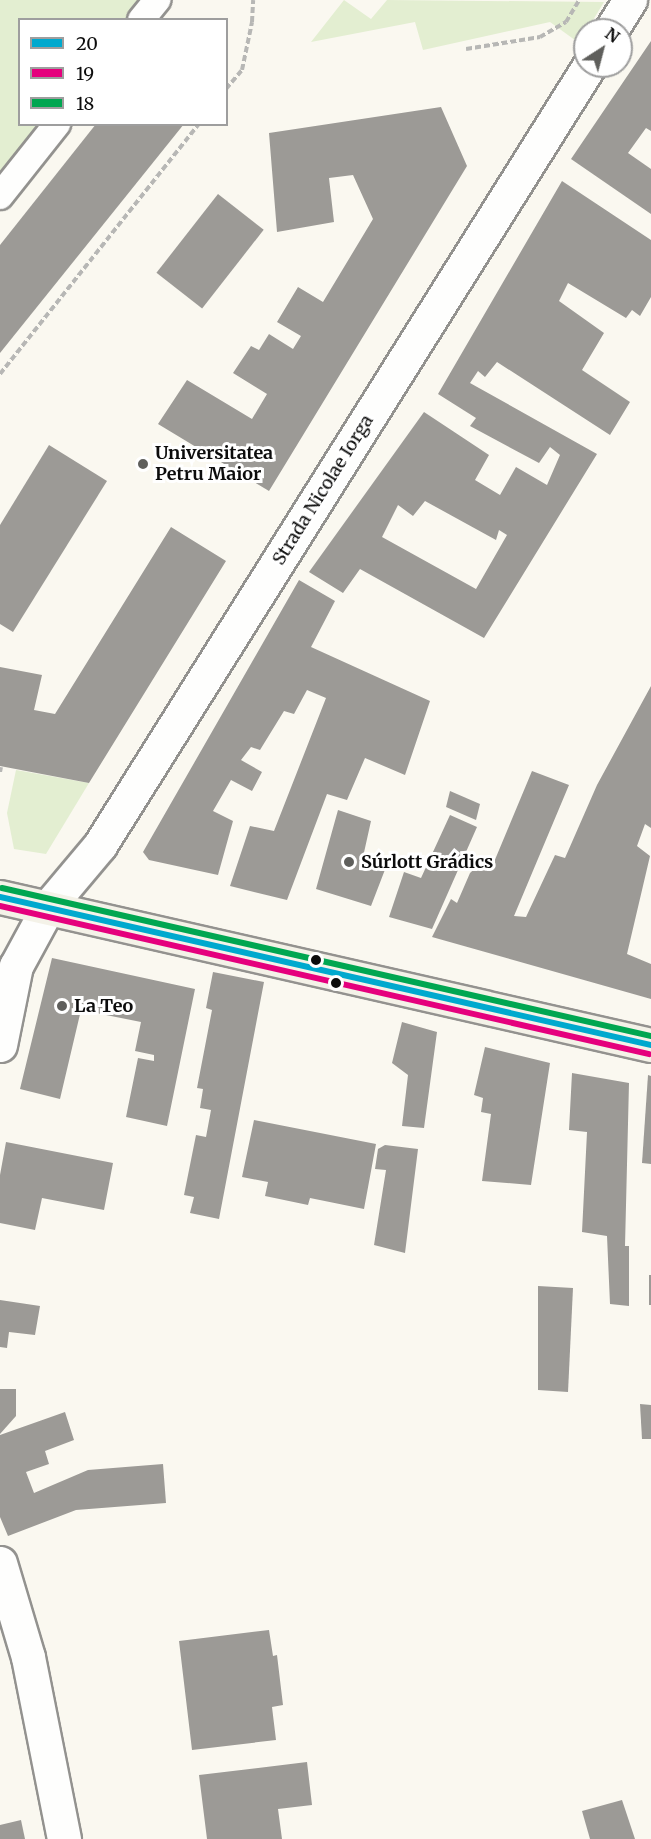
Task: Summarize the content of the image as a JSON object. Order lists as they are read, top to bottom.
{
  "streets": {
    "street": ["Strada Nicolae Iorga"]
  },
  "places": ["Universitatea Petru Maior", "Súrlott Grádics", "La Teo"],
  "lines": ["transit line 18", "transit line 20", "transit line 19"],
  "legend": ["20", "19", "18"],
  "north": "top right"
}
